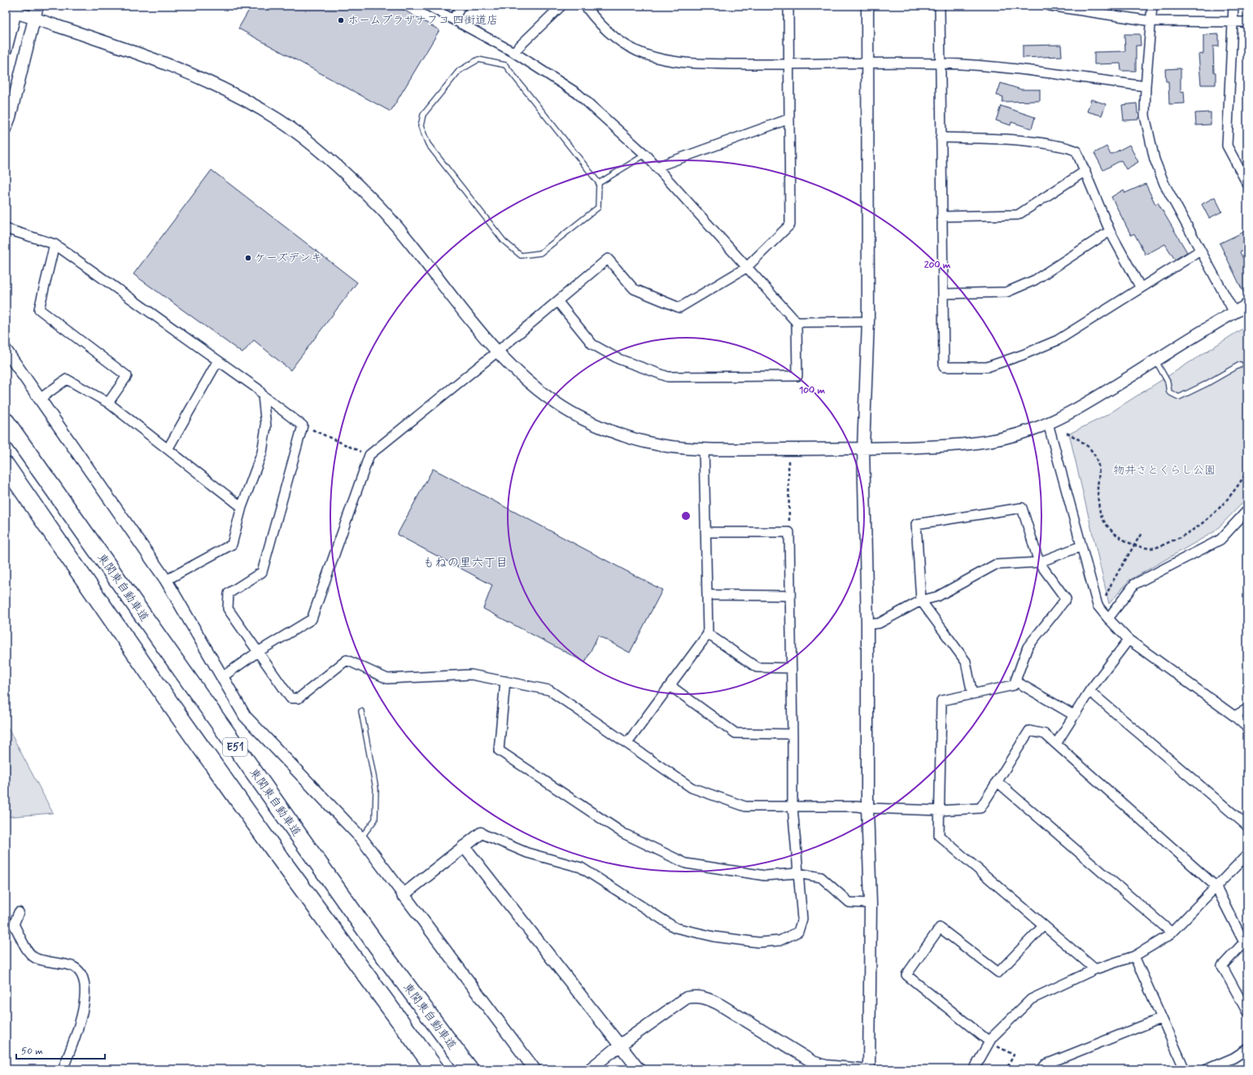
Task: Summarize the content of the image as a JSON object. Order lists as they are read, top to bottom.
{
  "streets": {
    "highway": ["東関東自動車道", "E51"]
  },
  "districts": ["もねの里六丁目"],
  "parks": ["物井さとくらし公園"],
  "places": ["ホームプラザナフコ 四街道店", "ケーズデンキ"],
  "scale_bar": "50 m",
  "rings": ["200 m", "100 m"]
}
